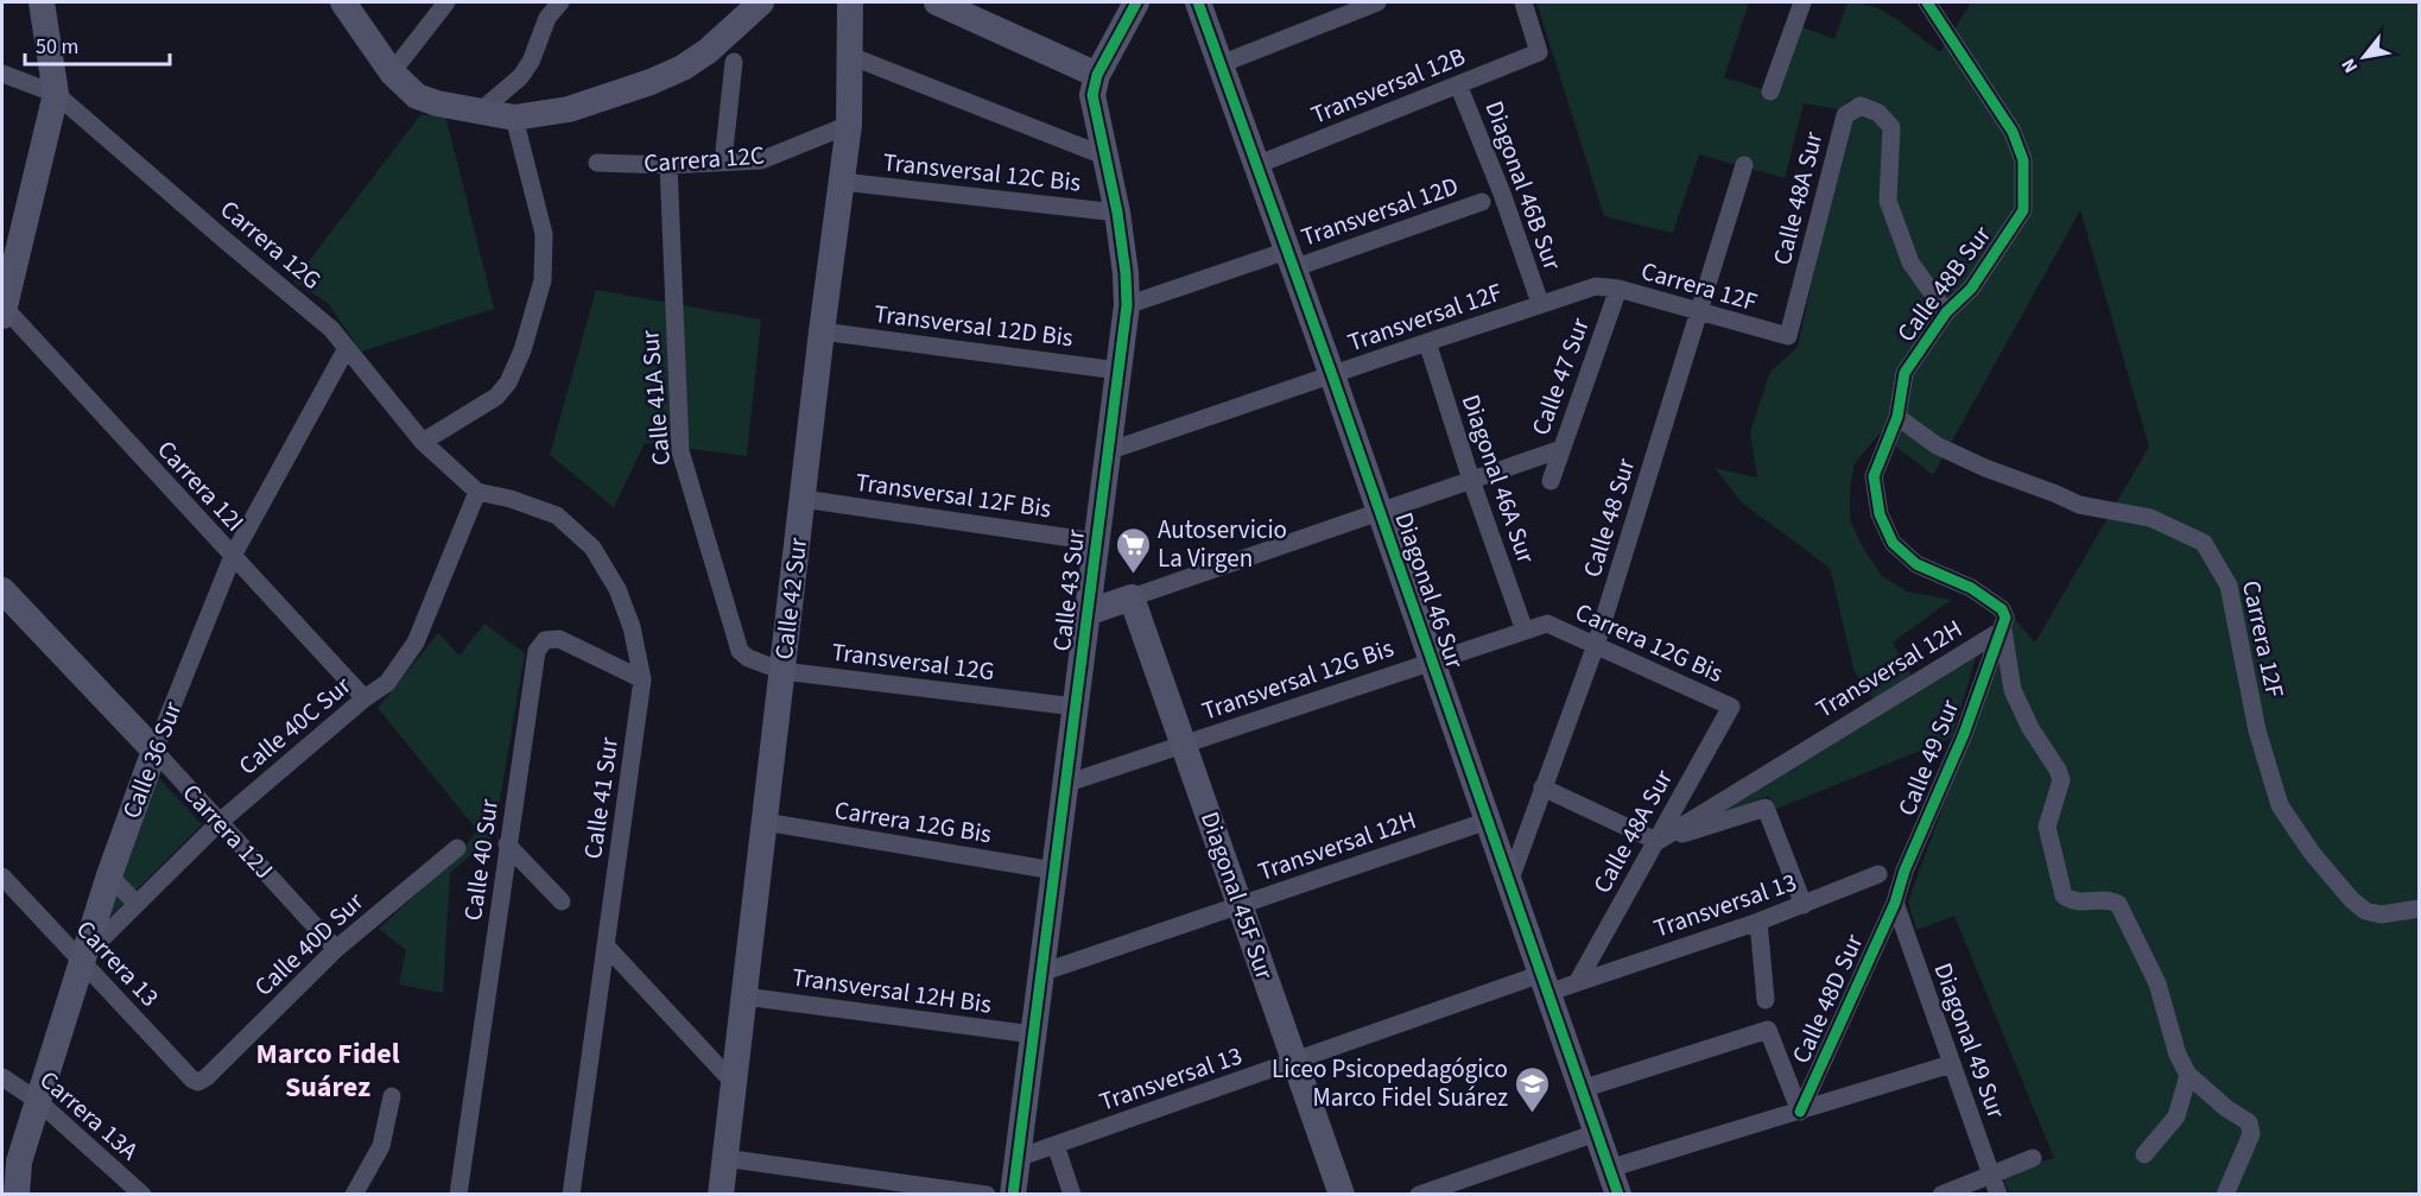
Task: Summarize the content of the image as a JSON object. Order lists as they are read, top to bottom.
{
  "streets": {
    "street": [
      "Transversal 12B",
      "Carrera 12C",
      "Transversal 12C Bis",
      "Diagonal 46B Sur",
      "Calle 48A Sur",
      "Transversal 12D",
      "Carrera 12G",
      "Calle 48B Sur",
      "Carrera 12F",
      "Transversal 12F",
      "Transversal 12D Bis",
      "Calle 47 Sur",
      "Calle 41A Sur",
      "Diagonal 46A Sur",
      "Carrera 12I",
      "Transversal 12F Bis",
      "Calle 48 Sur",
      "Calle 43 Sur",
      "Diagonal 46 Sur",
      "Calle 42 Sur",
      "Carrera 12G Bis",
      "Transversal 12G",
      "Transversal 12H",
      "Transversal 12G Bis",
      "Calle 40C Sur",
      "Calle 49 Sur",
      "Calle 36 Sur",
      "Calle 41 Sur",
      "Carrera 12J",
      "Calle 40 Sur",
      "Diagonal 45F Sur",
      "Transversal 13",
      "Calle 40D Sur",
      "Carrera 13",
      "Transversal 12H Bis",
      "Calle 48D Sur",
      "Diagonal 49 Sur",
      "Carrera 13A"
    ]
  },
  "crossings": [
    ["Transversal 12B", "Diagonal 46B Sur"],
    ["Transversal 12B", "Diagonal 46 Sur"],
    ["Carrera 12C", "Calle 41A Sur"],
    ["Carrera 12C", "Calle 42 Sur"],
    ["Transversal 12C Bis", "Calle 43 Sur"],
    ["Transversal 12C Bis", "Calle 42 Sur"],
    ["Diagonal 46B Sur", "Transversal 12F"],
    ["Calle 48A Sur", "Calle 48B Sur"],
    ["Calle 48A Sur", "Carrera 12F"],
    ["Calle 48A Sur", "Carrera 12G Bis"],
    ["Calle 48A Sur", "Transversal 12H"],
    ["Calle 48A Sur", "Transversal 13"],
    ["Transversal 12D", "Calle 43 Sur"],
    ["Transversal 12D", "Diagonal 46 Sur"],
    ["Carrera 12G", "Calle 40C Sur"],
    ["Carrera 12G", "Calle 36 Sur"],
    ["Carrera 12G", "Calle 41 Sur"],
    ["Calle 48B Sur", "Carrera 12F"],
    ["Calle 48B Sur", "Transversal 12H"],
    ["Calle 48B Sur", "Calle 49 Sur"],
    ["Carrera 12F", "Transversal 12F"],
    ["Carrera 12F", "Calle 47 Sur"],
    ["Carrera 12F", "Calle 48 Sur"],
    ["Transversal 12F", "Diagonal 46A Sur"],
    ["Transversal 12F", "Calle 43 Sur"],
    ["Transversal 12F", "Diagonal 46 Sur"],
    ["Transversal 12D Bis", "Calle 43 Sur"],
    ["Transversal 12D Bis", "Calle 42 Sur"],
    ["Calle 41A Sur", "Transversal 12G"],
    ["Diagonal 46A Sur", "Transversal 12G Bis"],
    ["Carrera 12I", "Calle 40C Sur"],
    ["Carrera 12I", "Calle 36 Sur"],
    ["Transversal 12F Bis", "Calle 43 Sur"],
    ["Transversal 12F Bis", "Calle 42 Sur"],
    ["Calle 48 Sur", "Diagonal 46 Sur"],
    ["Calle 48 Sur", "Carrera 12G Bis"],
    ["Calle 43 Sur", "Carrera 12G Bis"],
    ["Calle 43 Sur", "Transversal 12G"],
    ["Calle 43 Sur", "Transversal 12H"],
    ["Calle 43 Sur", "Transversal 12G Bis"],
    ["Calle 43 Sur", "Transversal 13"],
    ["Calle 43 Sur", "Transversal 12H Bis"],
    ["Diagonal 46 Sur", "Transversal 12H"],
    ["Diagonal 46 Sur", "Transversal 12G Bis"],
    ["Diagonal 46 Sur", "Transversal 13"],
    ["Calle 42 Sur", "Carrera 12G Bis"],
    ["Calle 42 Sur", "Transversal 12G"],
    ["Calle 42 Sur", "Transversal 12H Bis"],
    ["Carrera 12G Bis", "Transversal 12G Bis"],
    ["Transversal 12H", "Calle 49 Sur"],
    ["Transversal 12H", "Diagonal 45F Sur"],
    ["Transversal 12G Bis", "Diagonal 45F Sur"],
    ["Calle 40C Sur", "Calle 36 Sur"],
    ["Calle 40C Sur", "Calle 41 Sur"],
    ["Calle 40C Sur", "Carrera 12J"],
    ["Calle 40C Sur", "Carrera 13"],
    ["Calle 49 Sur", "Calle 48D Sur"],
    ["Calle 49 Sur", "Diagonal 49 Sur"],
    ["Calle 36 Sur", "Carrera 12J"],
    ["Calle 36 Sur", "Carrera 13"],
    ["Calle 36 Sur", "Carrera 13A"],
    ["Calle 41 Sur", "Calle 40 Sur"],
    ["Carrera 12J", "Calle 40D Sur"],
    ["Diagonal 45F Sur", "Transversal 13"],
    ["Calle 40D Sur", "Carrera 13"],
    ["Calle 48D Sur", "Diagonal 49 Sur"]
  ],
  "districts": ["Marco Fidel Suárez"],
  "places": {
    "supermarket": ["Autoservicio La Virgen"],
    "school or university": ["Liceo Psicopedagógico Marco Fidel Suárez"]
  },
  "scale_bar": "50 m",
  "north": "bottom left"
}
